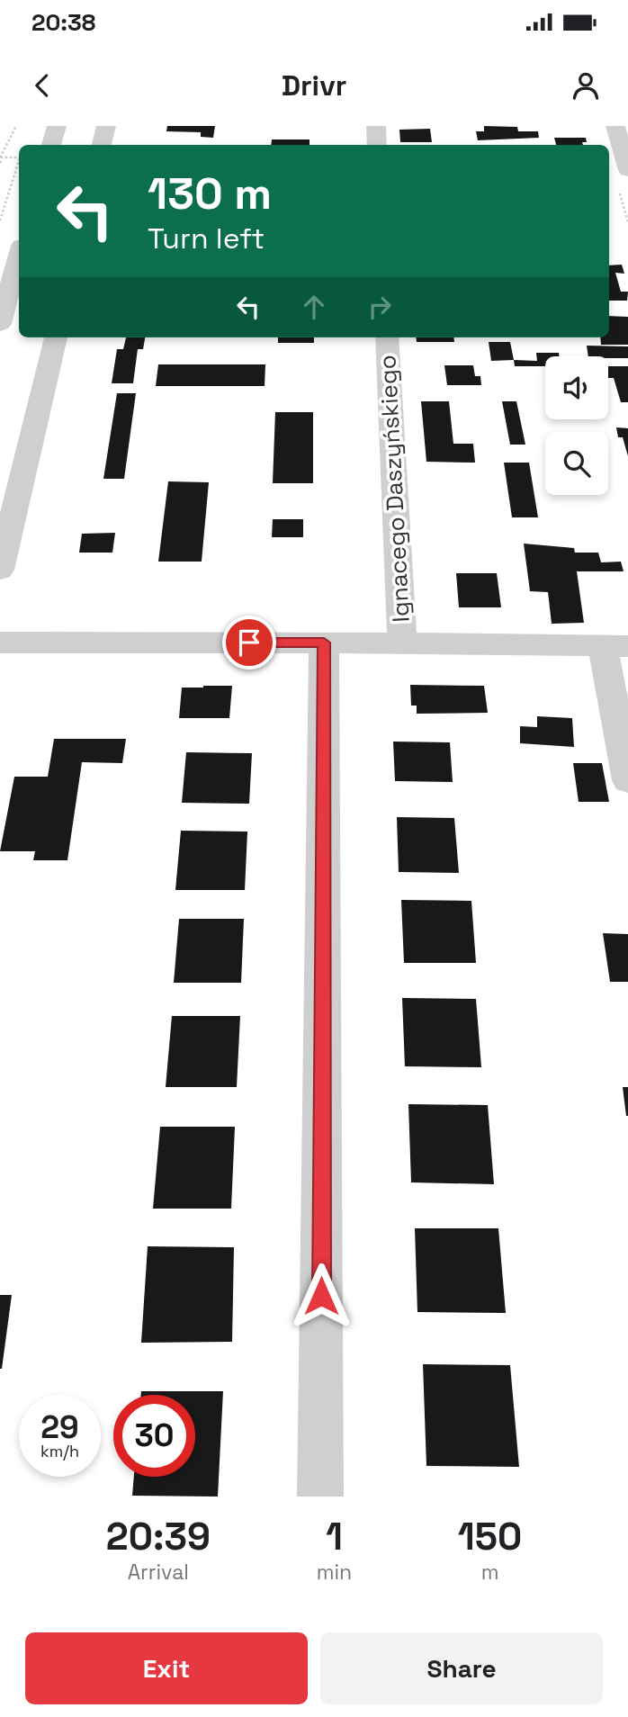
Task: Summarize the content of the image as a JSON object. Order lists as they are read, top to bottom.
{
  "streets": {
    "street": ["Ignacego Daszyńskiego"]
  },
  "page": {
    "status": "20:38",
    "header": "Drivr",
    "turn": ["130 m", "Turn left"],
    "speed": "29 km/h",
    "limit": "30",
    "eta": [
      "20:39",
      "Arrival",
      "1",
      "min",
      "150",
      "m"
    ],
    "buttons": ["Exit", "Share"]
  }
}
